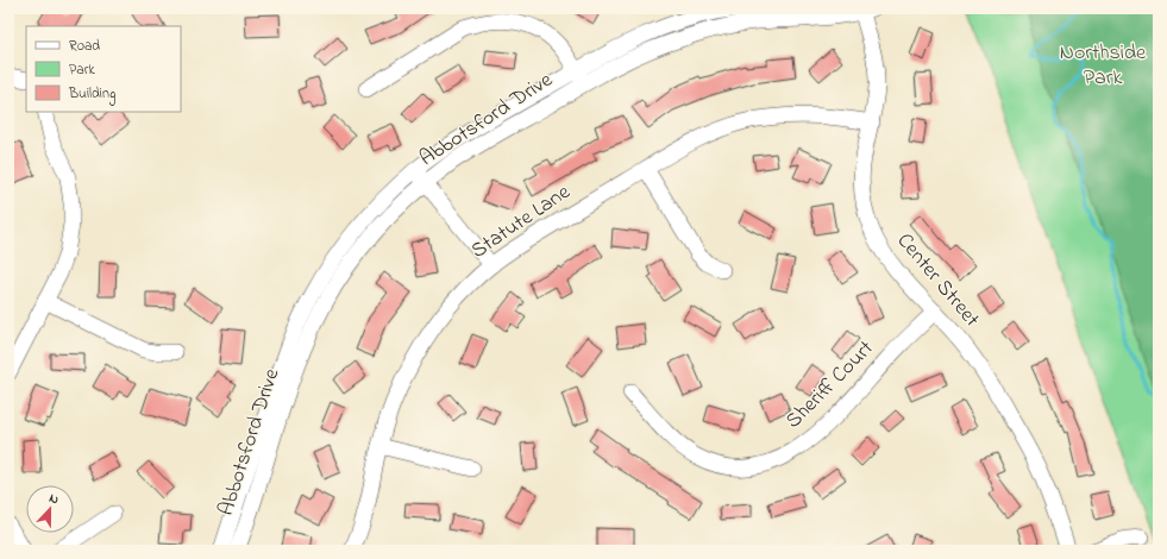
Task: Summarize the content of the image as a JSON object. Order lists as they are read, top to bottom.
{
  "streets": {
    "street": [
      "Abbotsford Drive",
      "Statute Lane",
      "Center Street",
      "Sheriff Court"
    ]
  },
  "crossings": [
    ["Abbotsford Drive", "Center Street"],
    ["Statute Lane", "Center Street"],
    ["Center Street", "Sheriff Court"]
  ],
  "parks": ["Northside Park"],
  "legend": ["Road", "Park", "Building"],
  "north": "top"
}
